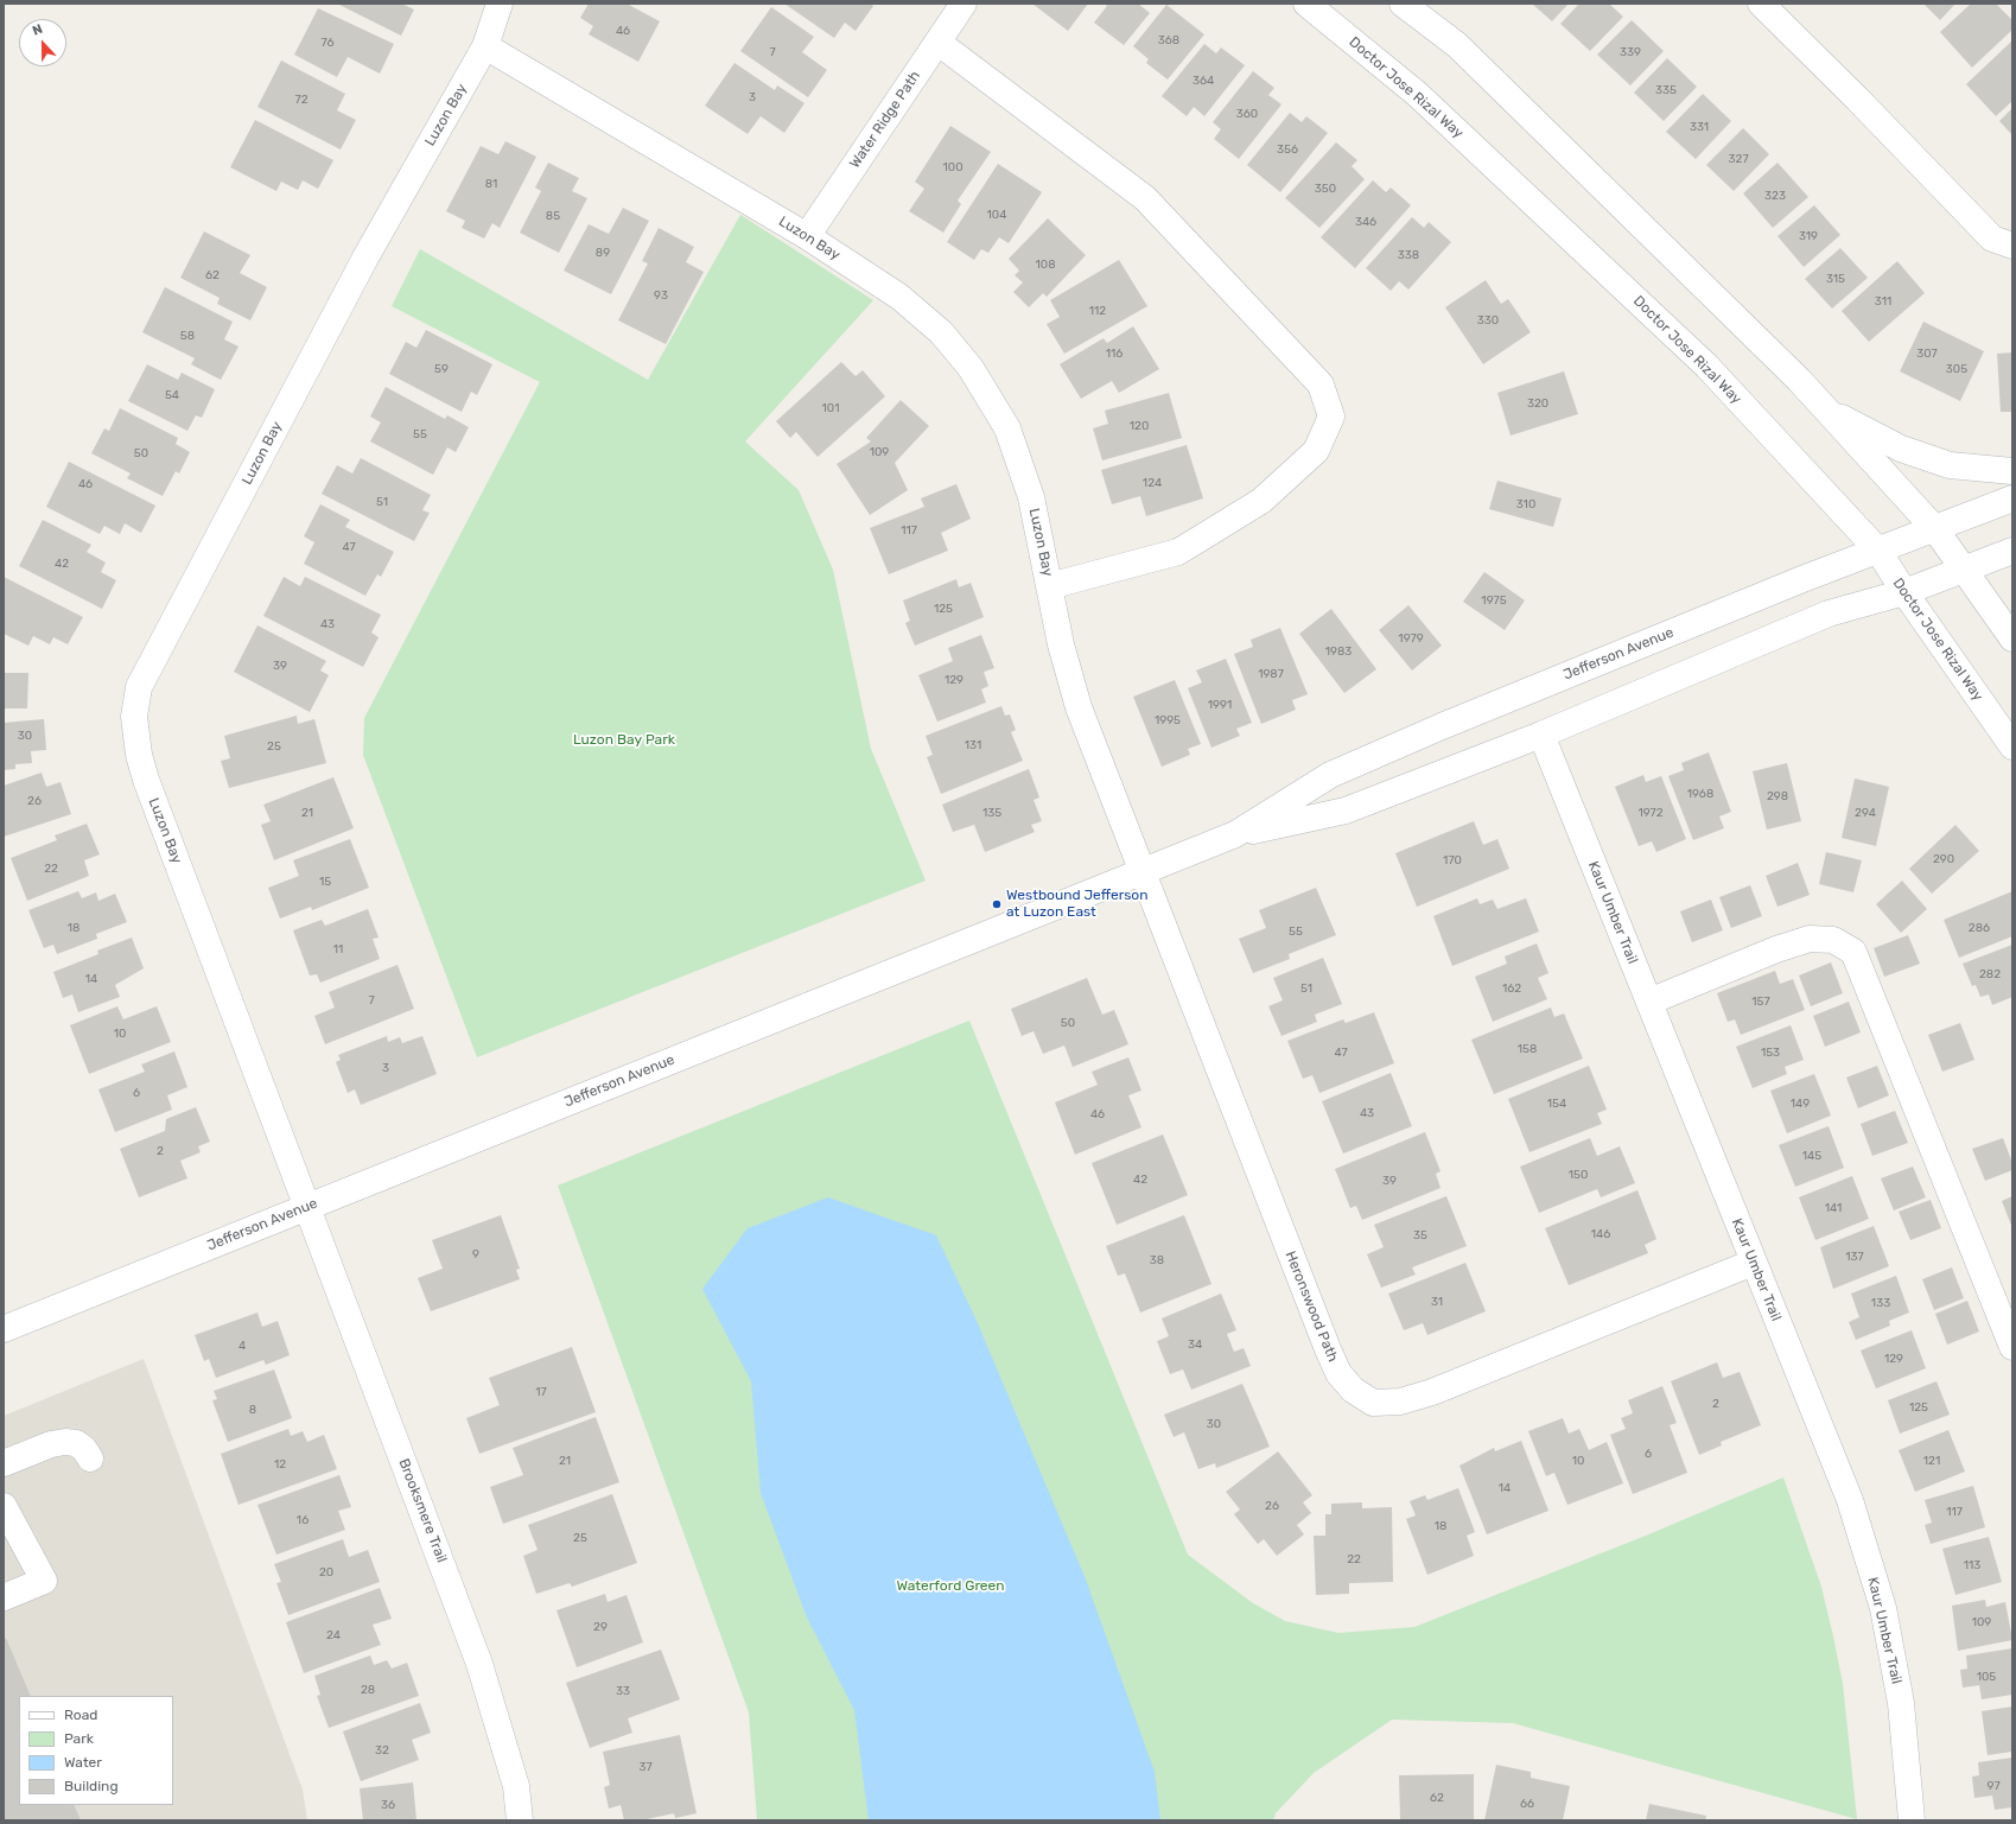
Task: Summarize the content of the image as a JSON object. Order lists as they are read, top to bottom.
{
  "streets": {
    "street": [
      "Doctor Jose Rizal Way",
      "Luzon Bay",
      "Water Ridge Path",
      "Jefferson Avenue",
      "Kaur Umber Trail",
      "Heronswood Path",
      "Brooksmere Trail"
    ]
  },
  "crossings": [
    ["Doctor Jose Rizal Way", "Jefferson Avenue"],
    ["Luzon Bay", "Water Ridge Path"],
    ["Luzon Bay", "Jefferson Avenue"],
    ["Luzon Bay", "Heronswood Path"],
    ["Luzon Bay", "Brooksmere Trail"],
    ["Jefferson Avenue", "Kaur Umber Trail"],
    ["Jefferson Avenue", "Heronswood Path"],
    ["Jefferson Avenue", "Brooksmere Trail"],
    ["Kaur Umber Trail", "Heronswood Path"]
  ],
  "parks": ["Luzon Bay Park", "Waterford Green"],
  "places": ["Westbound Jefferson at Luzon East"],
  "house_numbers": [
    "46",
    "368",
    "76",
    "7",
    "339",
    "364",
    "335",
    "3",
    "72",
    "360",
    "331",
    "356",
    "327",
    "100",
    "81",
    "350",
    "323",
    "104",
    "85",
    "346",
    "319",
    "89",
    "338",
    "108",
    "62",
    "315",
    "93",
    "311",
    "112",
    "330",
    "58",
    "116",
    "307",
    "59",
    "305",
    "54",
    "320",
    "101",
    "120",
    "55",
    "109",
    "50",
    "124",
    "46",
    "51",
    "310",
    "117",
    "47",
    "42",
    "1975",
    "125",
    "43",
    "1979",
    "1983",
    "39",
    "1987",
    "129",
    "1991",
    "1995",
    "30",
    "131",
    "25",
    "1968",
    "298",
    "26",
    "21",
    "135",
    "1972",
    "294",
    "290",
    "170",
    "22",
    "15",
    "18",
    "286",
    "55",
    "11",
    "282",
    "14",
    "51",
    "162",
    "7",
    "157",
    "50",
    "10",
    "158",
    "47",
    "153",
    "3",
    "6",
    "154",
    "149",
    "43",
    "46",
    "2",
    "145",
    "150",
    "42",
    "39",
    "141",
    "146",
    "35",
    "9",
    "137",
    "38",
    "31",
    "133",
    "34",
    "4",
    "129",
    "17",
    "2",
    "125",
    "8",
    "30",
    "6",
    "21",
    "10",
    "121",
    "12",
    "14",
    "26",
    "117",
    "16",
    "18",
    "25",
    "22",
    "113",
    "20",
    "109",
    "29",
    "24",
    "105",
    "28",
    "33",
    "32",
    "37",
    "97",
    "62",
    "66",
    "36"
  ],
  "legend": [
    "Road",
    "Park",
    "Water",
    "Building"
  ],
  "north": "top"
}
